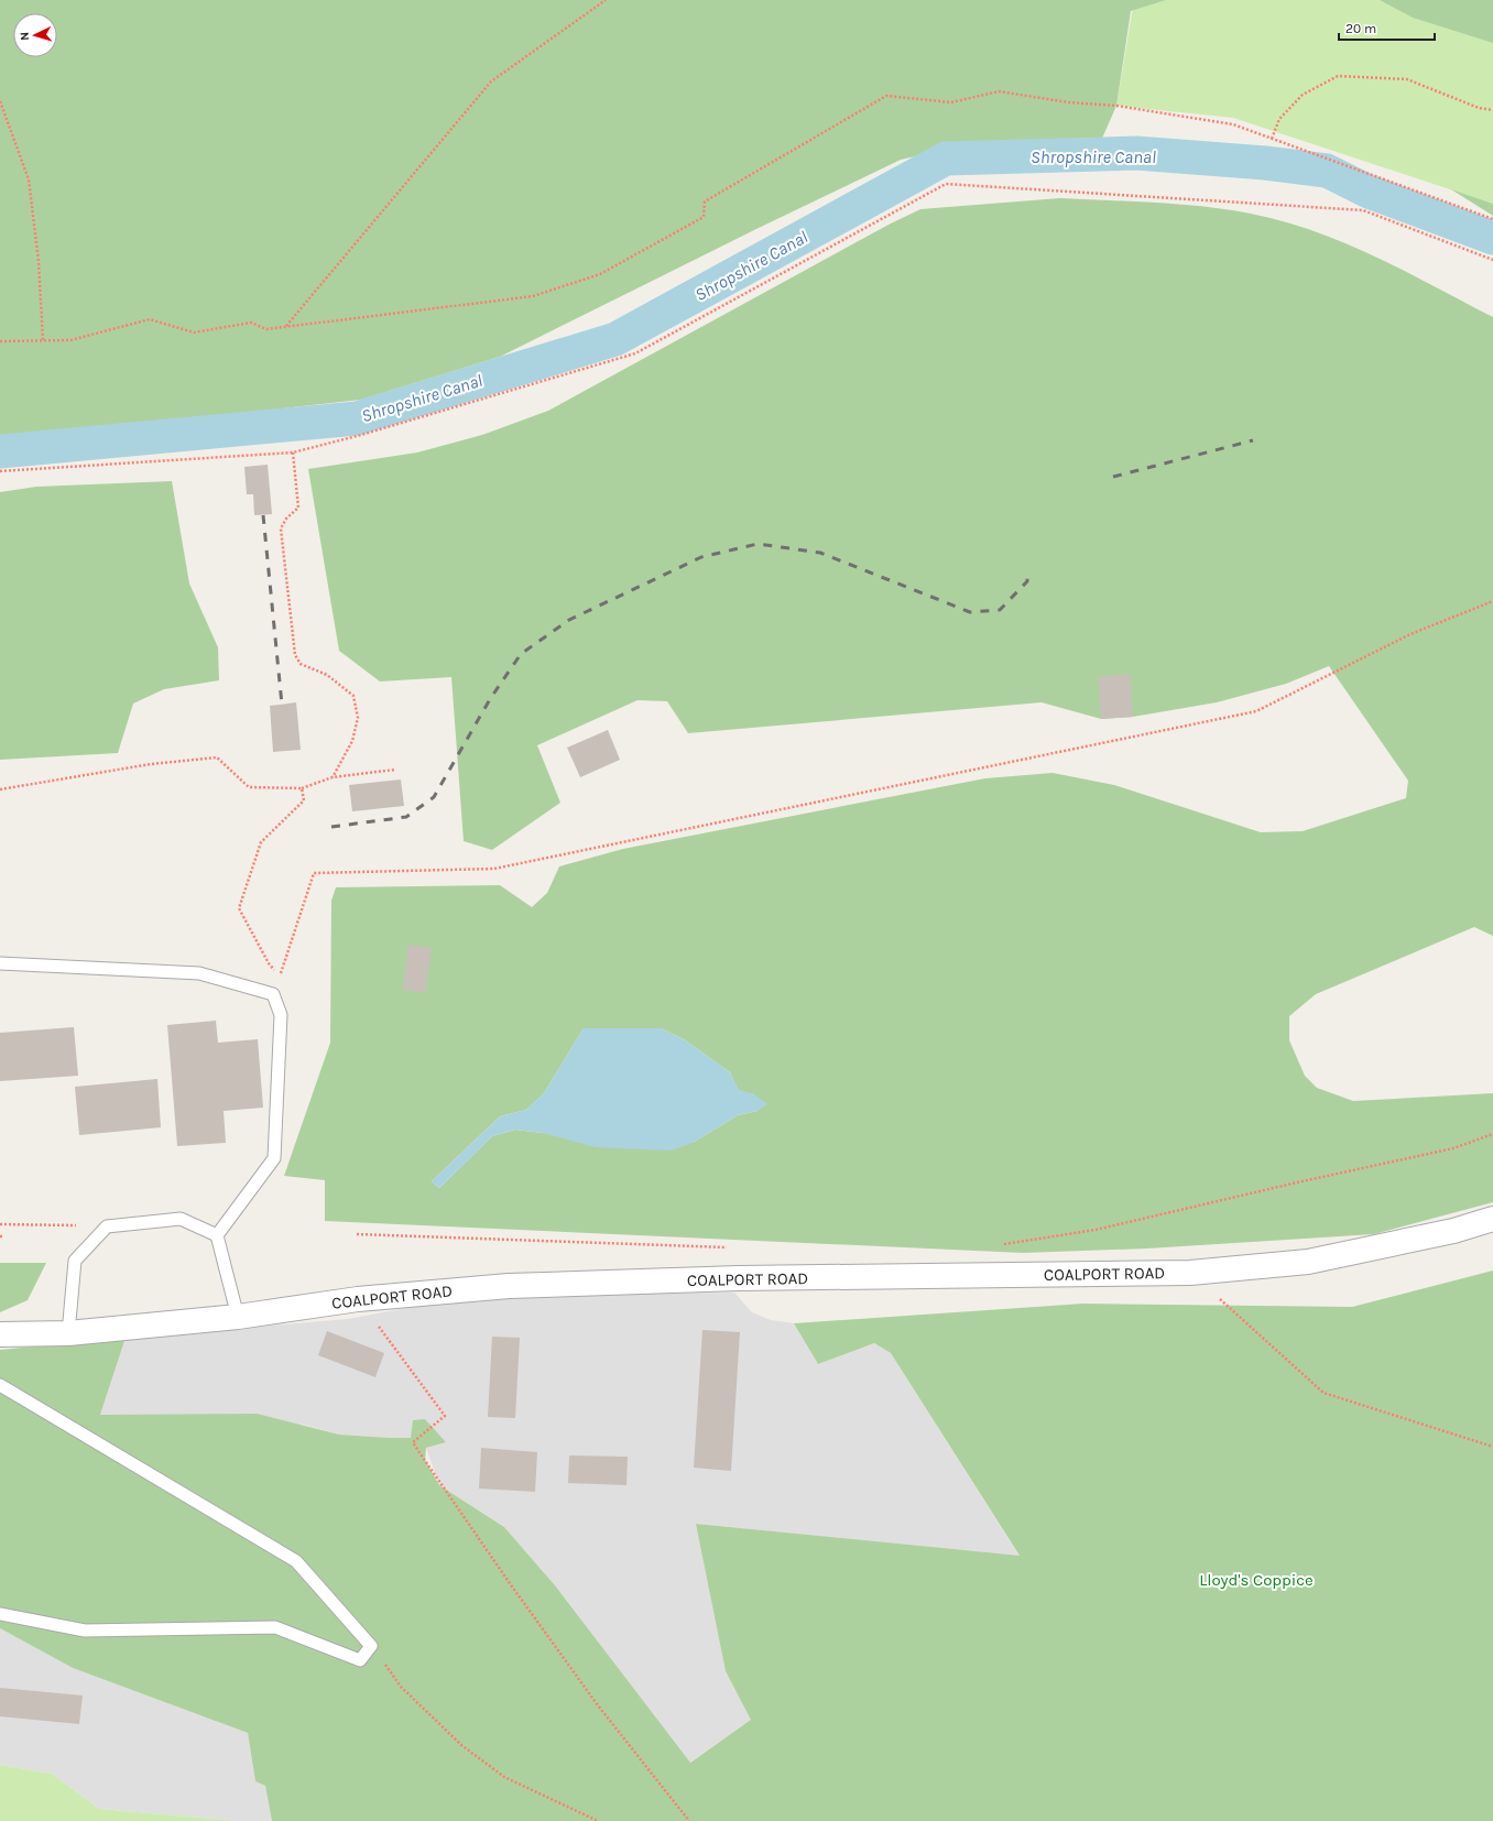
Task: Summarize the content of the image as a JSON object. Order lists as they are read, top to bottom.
{
  "streets": {
    "street": ["COALPORT ROAD"]
  },
  "water": ["Shropshire Canal"],
  "parks": ["Lloyd's Coppice"],
  "scale_bar": "20 m",
  "north": "left"
}
